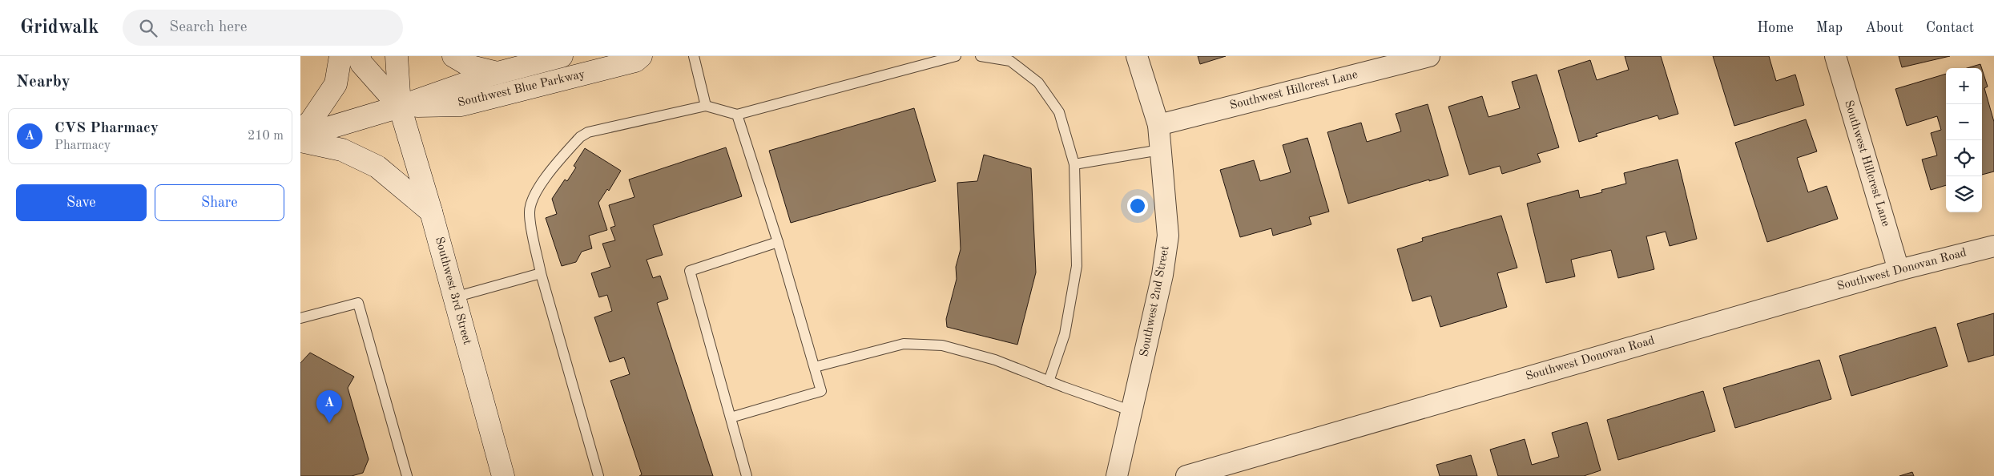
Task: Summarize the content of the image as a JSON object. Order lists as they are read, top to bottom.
{
  "streets": {
    "main road": ["Southwest Blue Parkway", "Southwest 3rd Street"],
    "street": ["Southwest Hillcrest Lane", "Southwest Donovan Road", "Southwest 2nd Street"]
  },
  "crossings": [
    ["Southwest Blue Parkway", "Southwest 3rd Street"],
    ["Southwest Hillcrest Lane", "Southwest Donovan Road"],
    ["Southwest Hillcrest Lane", "Southwest 2nd Street"]
  ],
  "page": {
    "header": "Gridwalk",
    "search": "Search here",
    "nav": [
      "Home",
      "Map",
      "About",
      "Contact"
    ],
    "heading": "Nearby",
    "map_buttons": ["+", "−"],
    "list": [
      {
        "mark": "A",
        "name": "CVS Pharmacy",
        "note": "Pharmacy",
        "value": "210 m"
      }
    ],
    "buttons": ["Save", "Share"],
    "pins": "A"
  }
}
